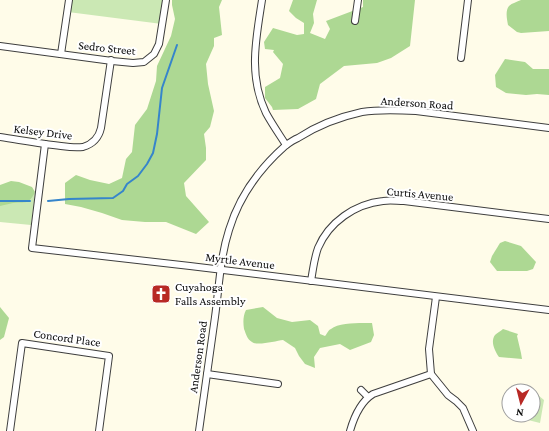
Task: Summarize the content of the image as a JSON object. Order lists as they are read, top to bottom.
{
  "streets": {
    "street": [
      "Sedro Street",
      "Anderson Road",
      "Kelsey Drive",
      "Curtis Avenue",
      "Myrtle Avenue",
      "Concord Place"
    ]
  },
  "crossings": [
    ["Sedro Street", "Kelsey Drive"],
    ["Anderson Road", "Myrtle Avenue"],
    ["Kelsey Drive", "Myrtle Avenue"],
    ["Curtis Avenue", "Myrtle Avenue"]
  ],
  "places": {
    "church": ["Cuyahoga Falls Assembly"]
  },
  "north": "bottom"
}
